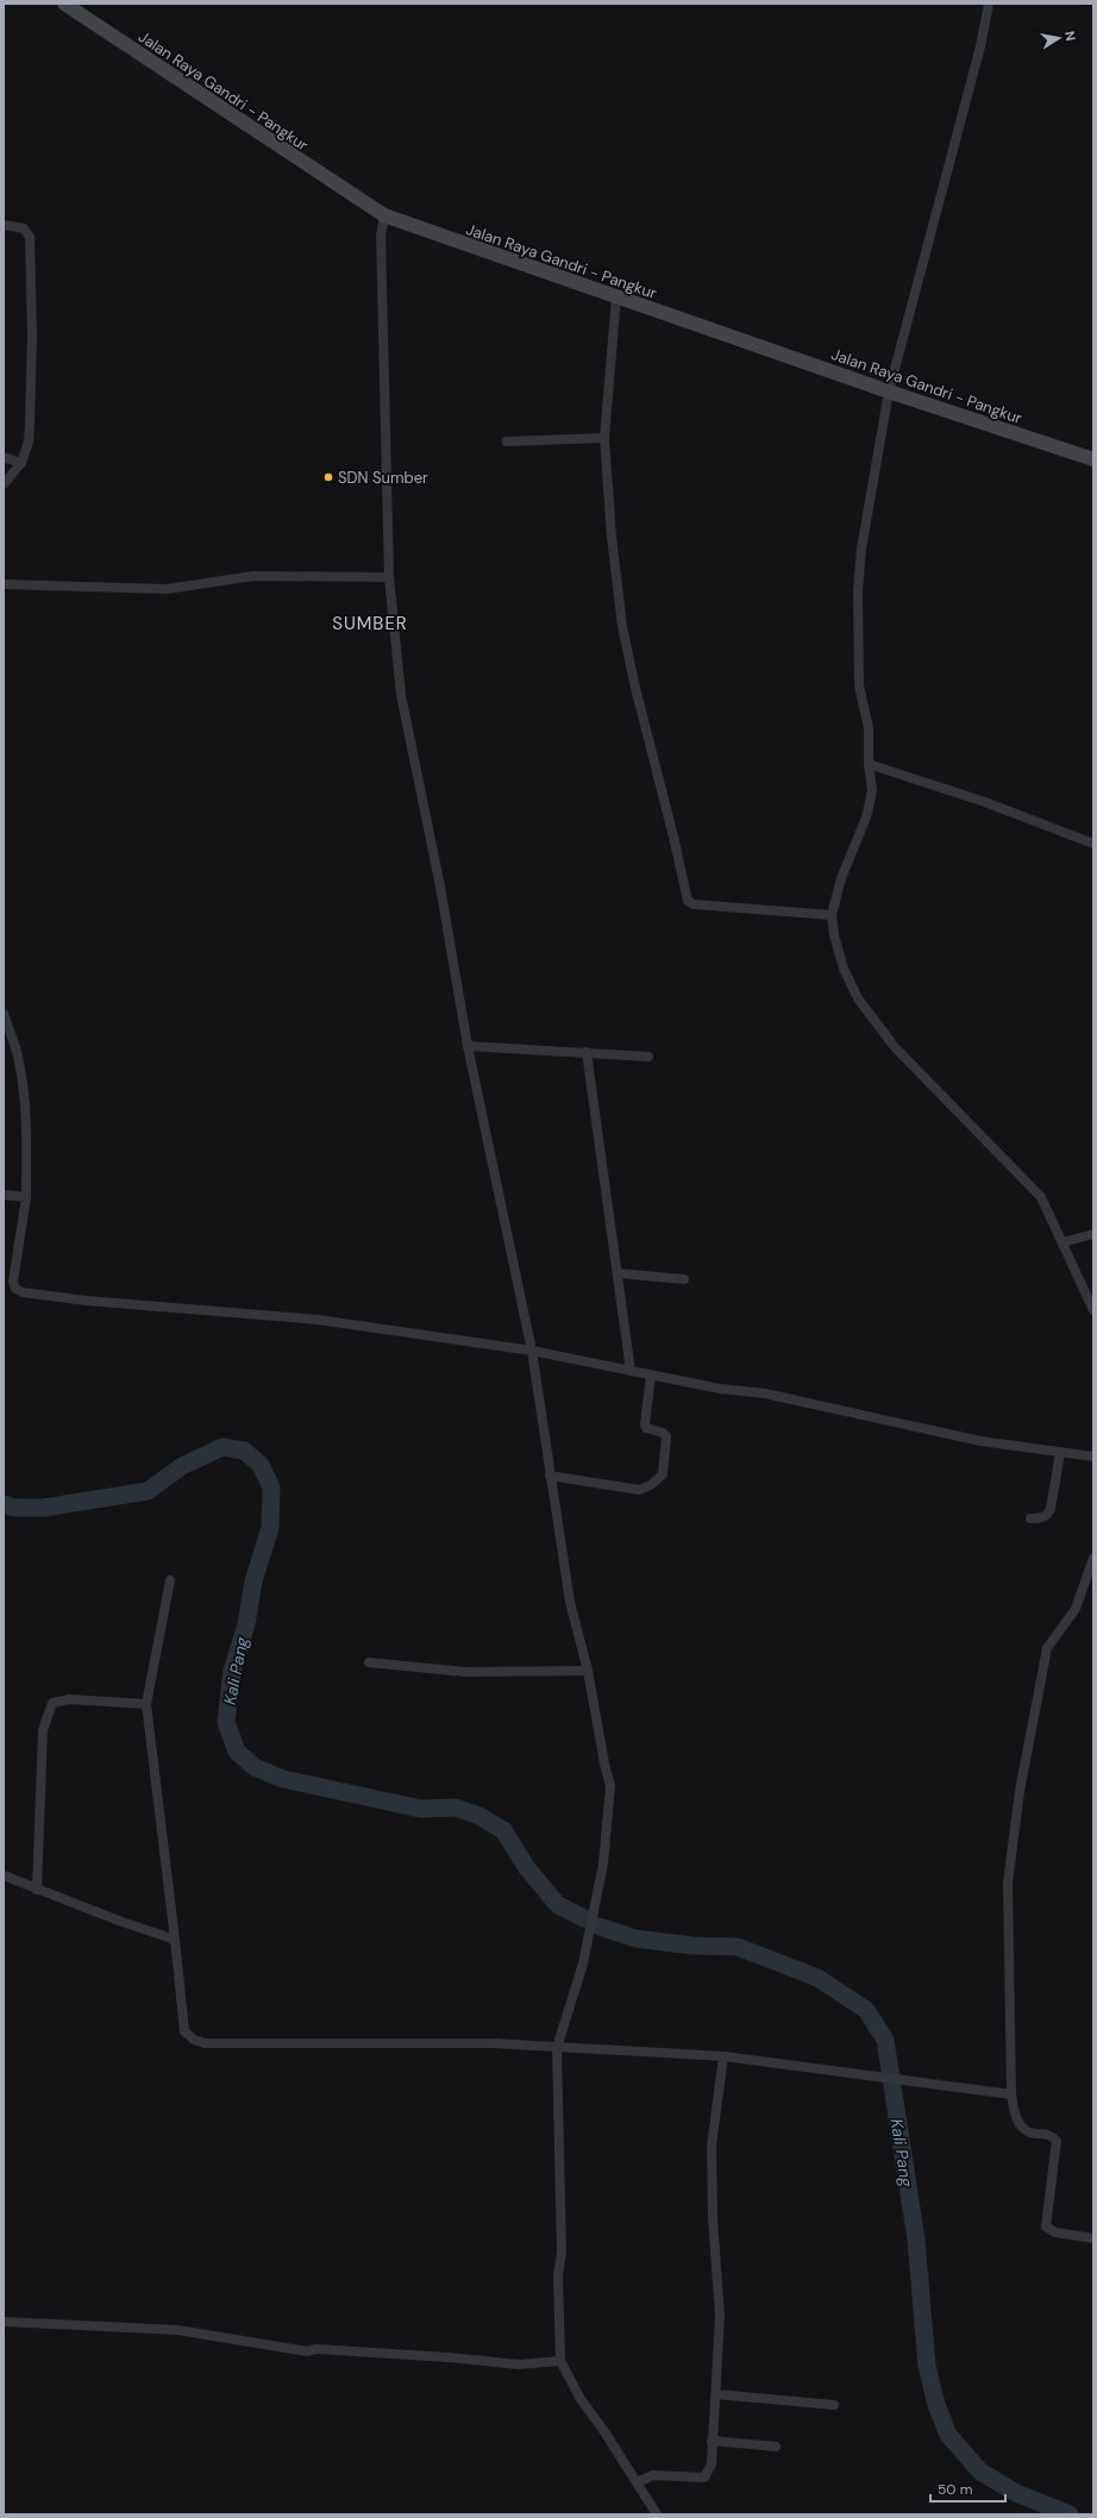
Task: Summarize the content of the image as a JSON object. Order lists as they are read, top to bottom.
{
  "streets": {
    "street": ["Jalan Raya Gandri - Pangkur"]
  },
  "districts": ["SUMBER"],
  "water": ["Kali Pang"],
  "places": ["SDN Sumber"],
  "scale_bar": "50 m",
  "north": "right"
}
